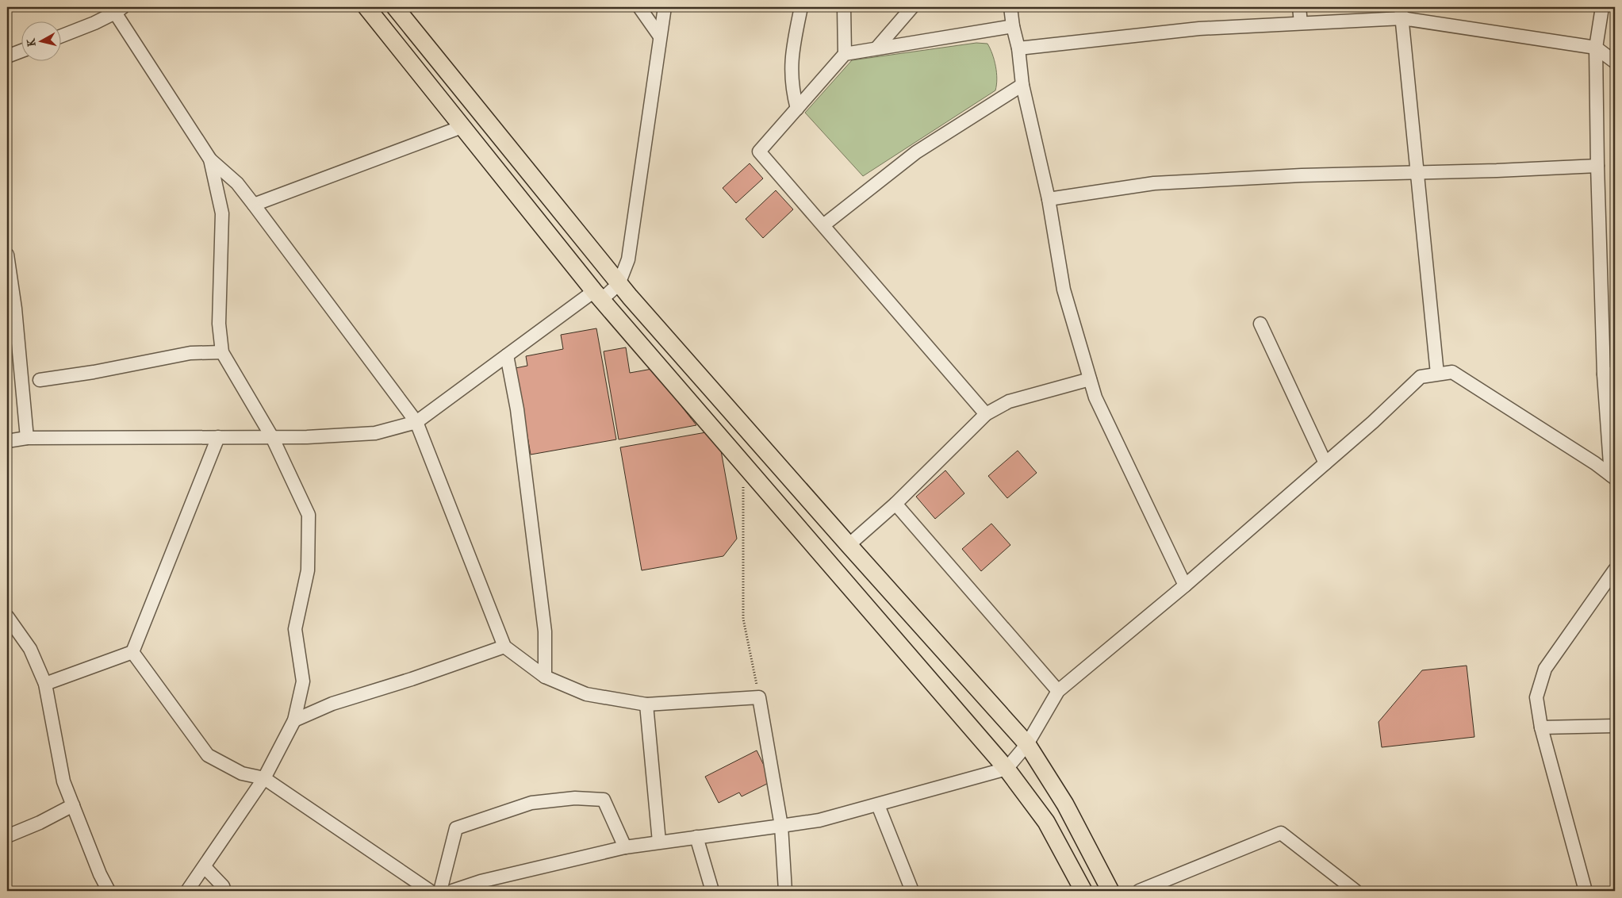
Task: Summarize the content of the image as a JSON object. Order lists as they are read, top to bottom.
{
  "north": "left"
}
